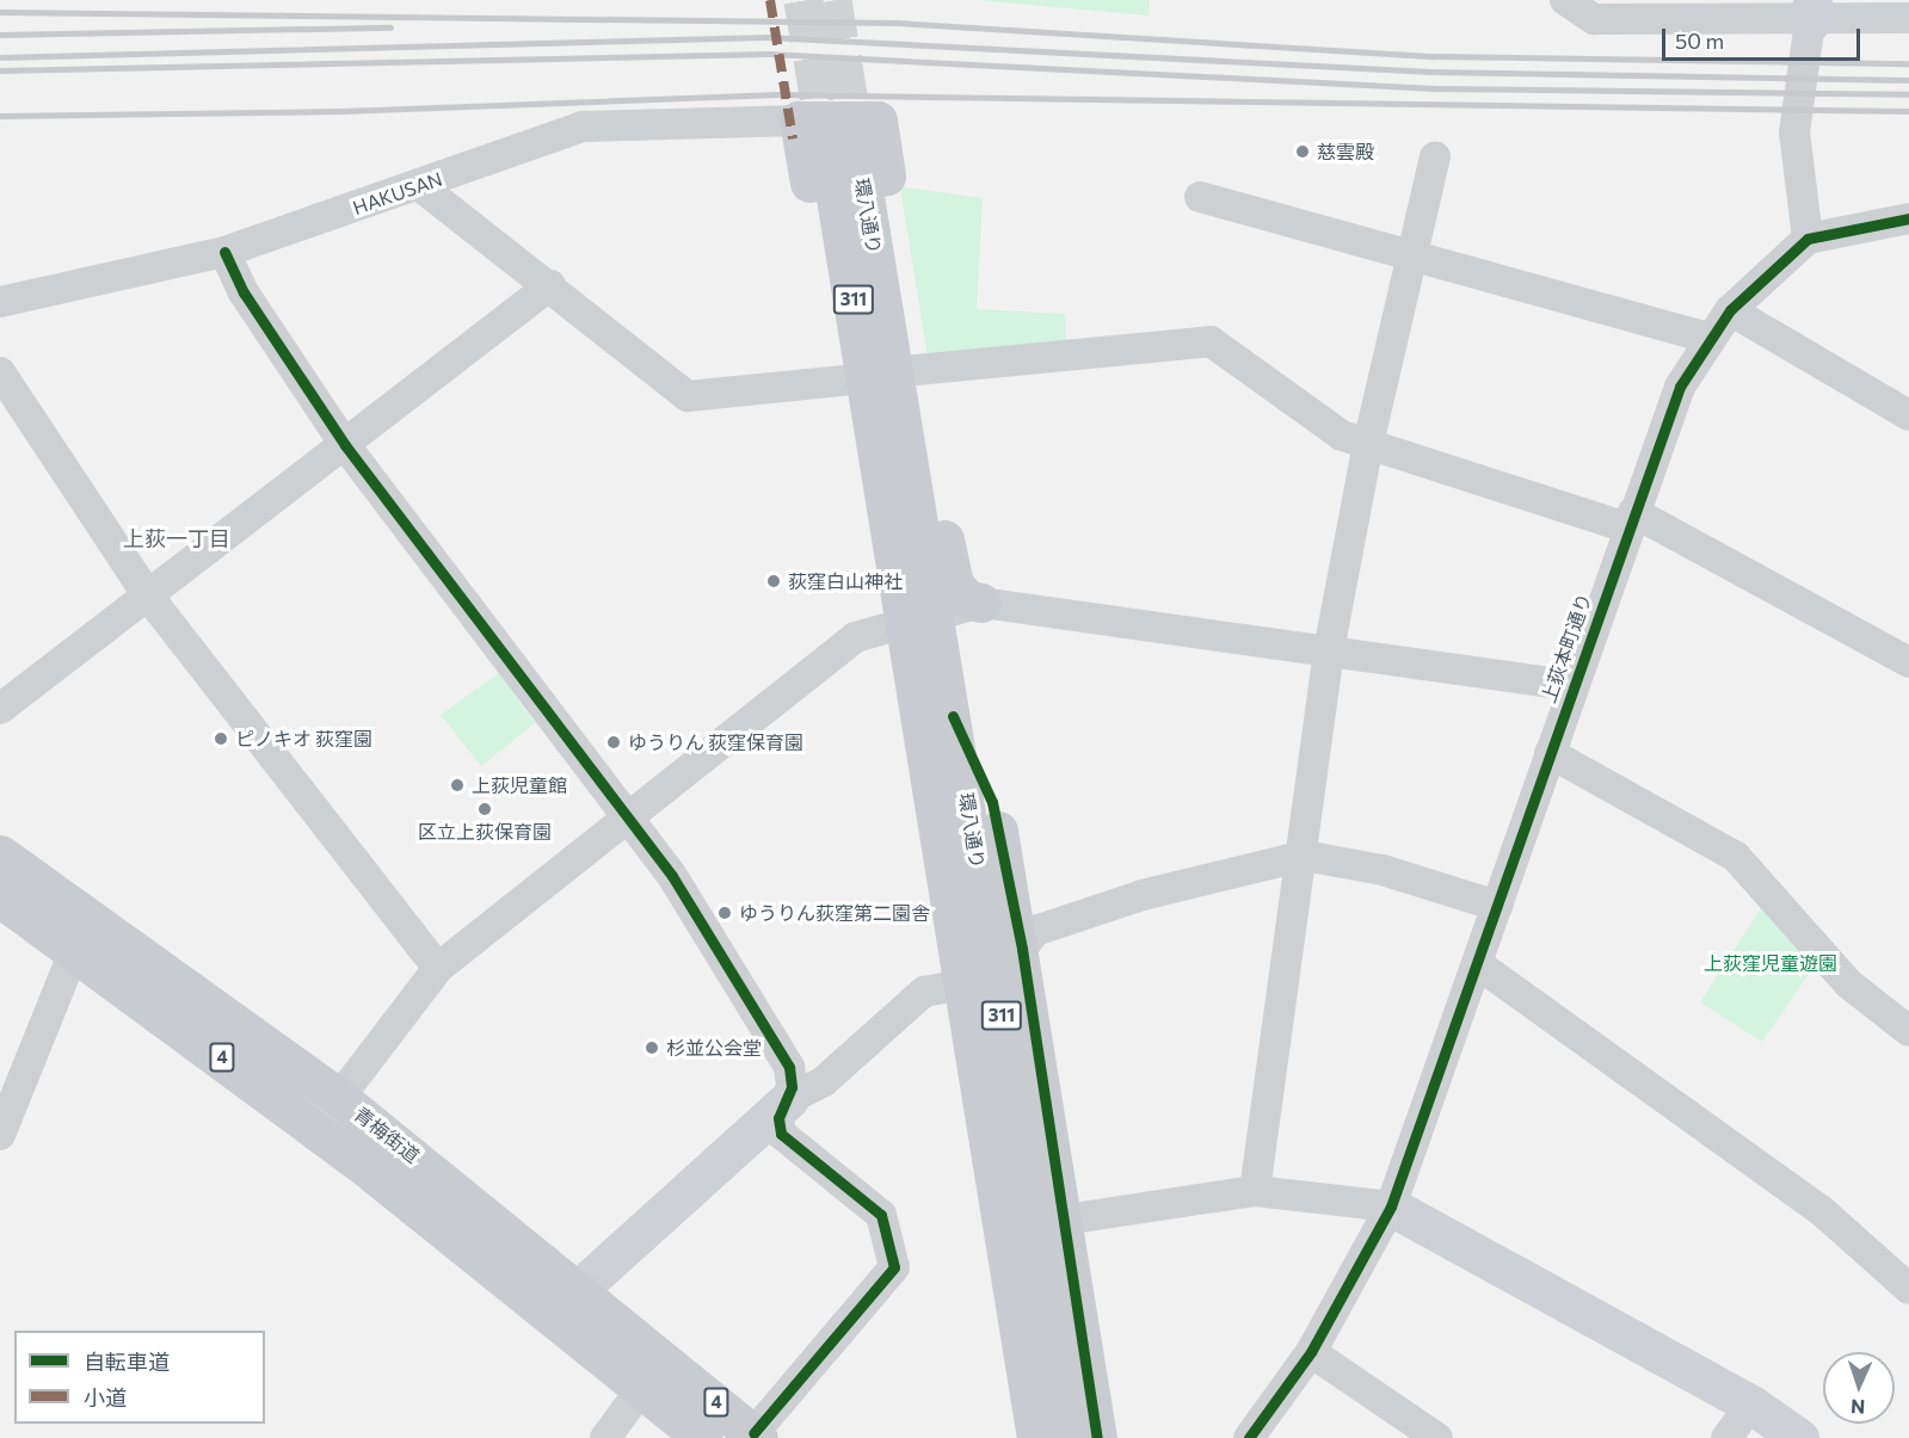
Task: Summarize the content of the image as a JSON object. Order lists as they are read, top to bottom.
{
  "streets": {
    "main road": [
      "環八通り",
      "311",
      "4",
      "青梅街道"
    ],
    "street": ["HAKUSAN", "上荻本町通り"]
  },
  "crossings": [
    ["HAKUSAN", "環八通り"],
    ["環八通り", "311"]
  ],
  "districts": ["上荻一丁目"],
  "parks": ["上荻窪児童遊園"],
  "places": [
    "慈雲殿",
    "荻窪白山神社",
    "ピノキオ 荻窪園",
    "ゆうりん 荻窪保育園",
    "上荻児童館",
    "区立上荻保育園",
    "ゆうりん荻窪第二園舎",
    "杉並公会堂"
  ],
  "legend": ["自転車道", "小道"],
  "scale_bar": "50 m",
  "north": "bottom"
}
